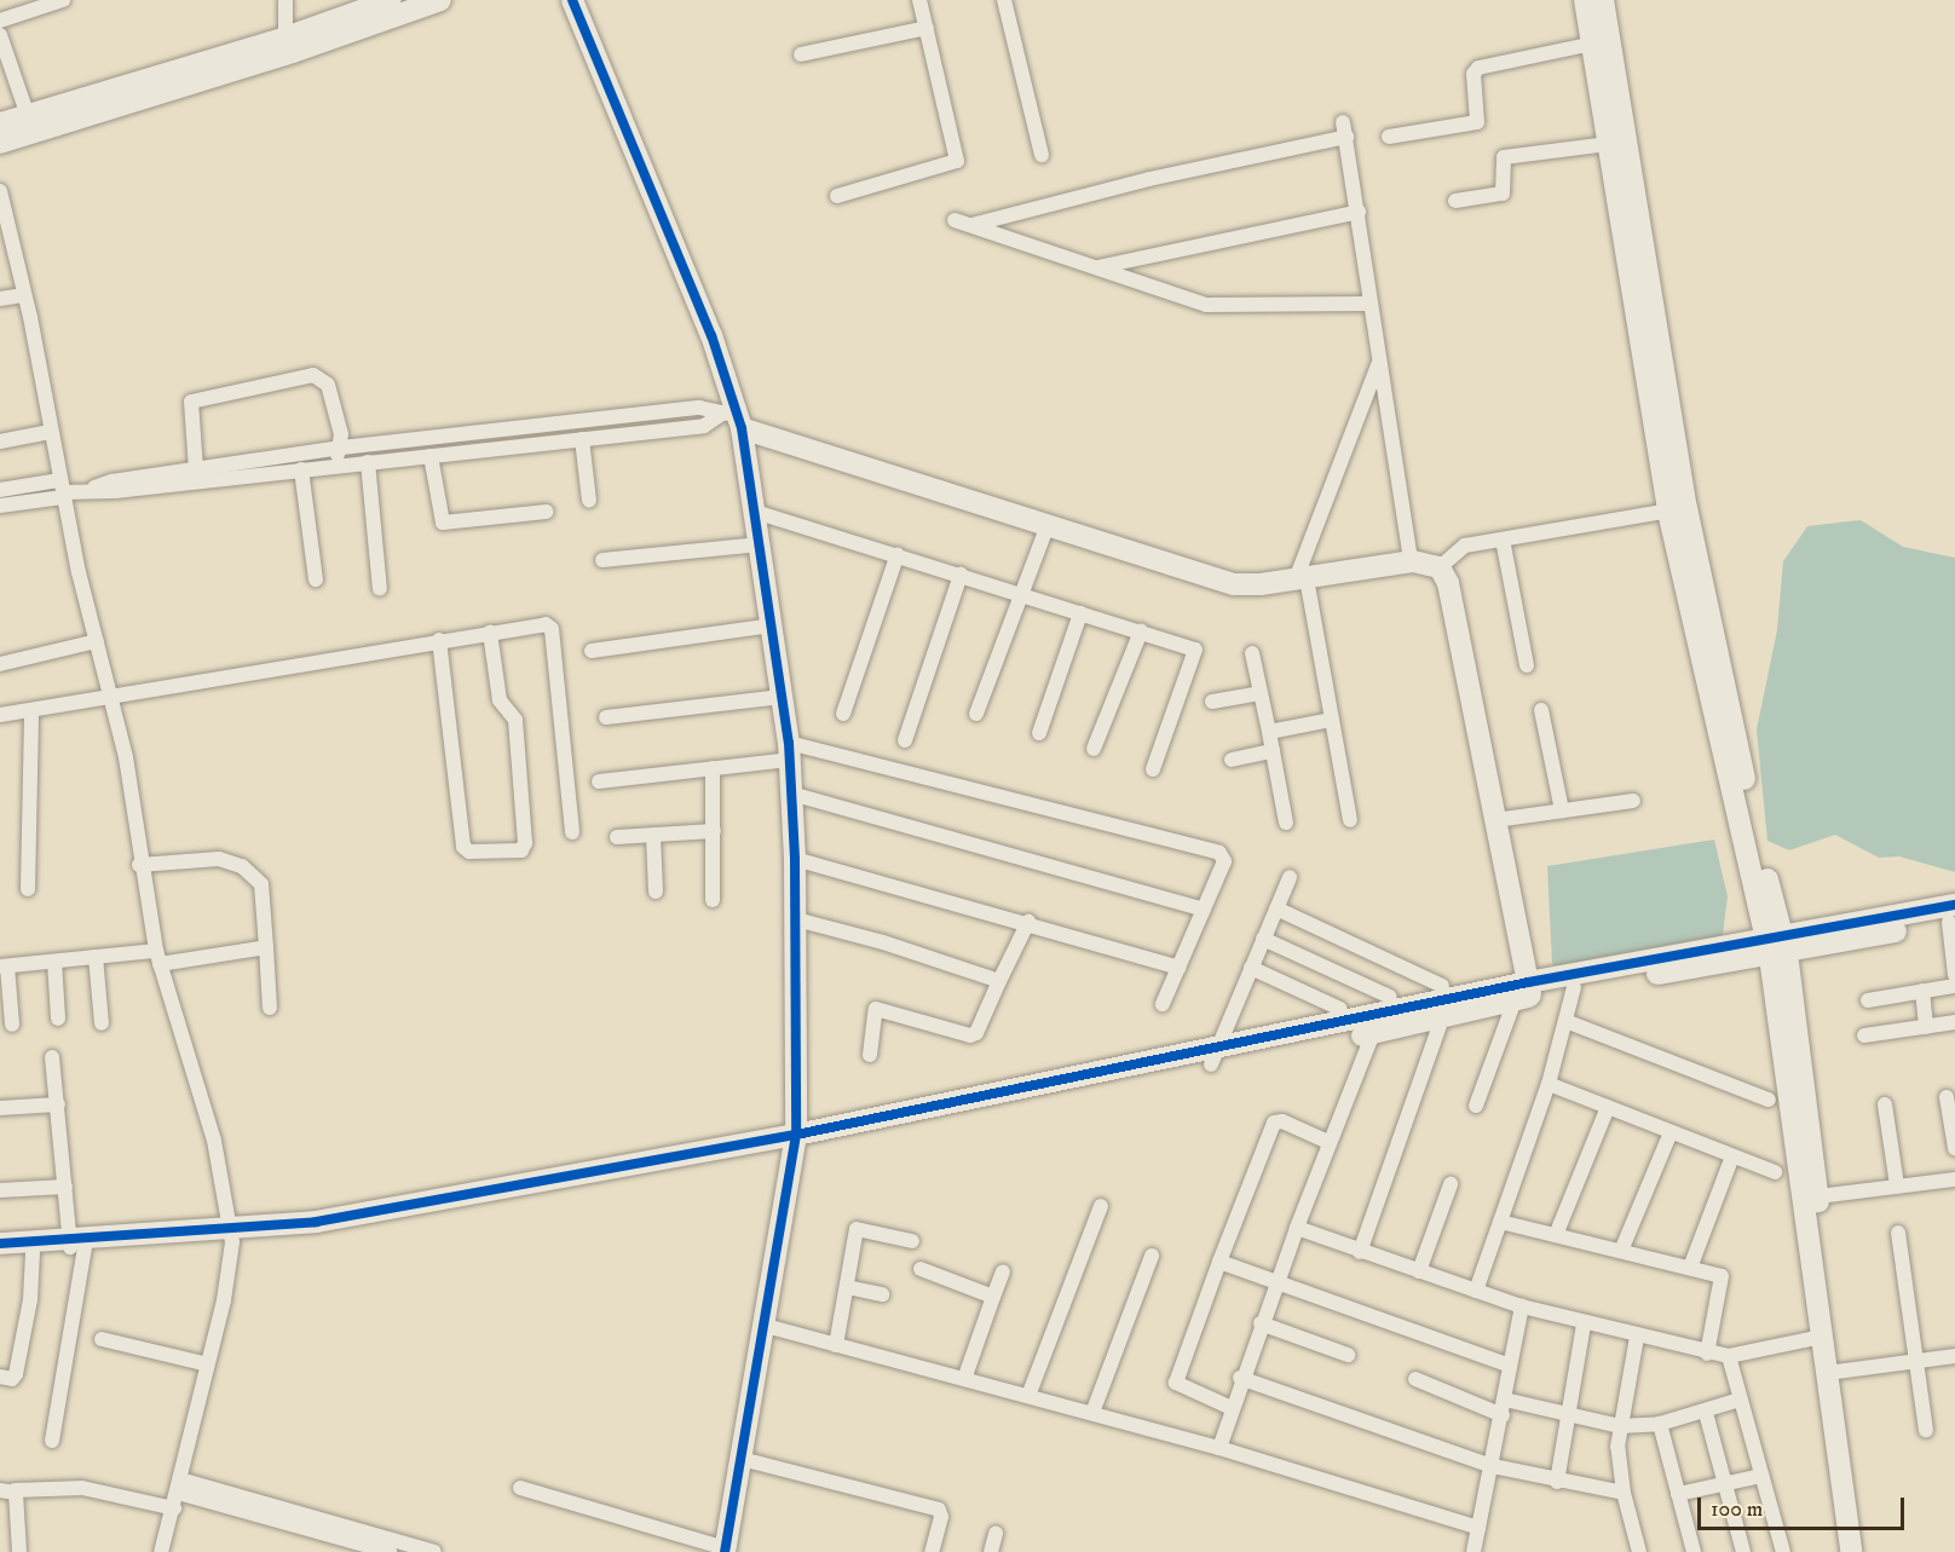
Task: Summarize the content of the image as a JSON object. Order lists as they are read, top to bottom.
{
  "scale_bar": "100 m"
}
